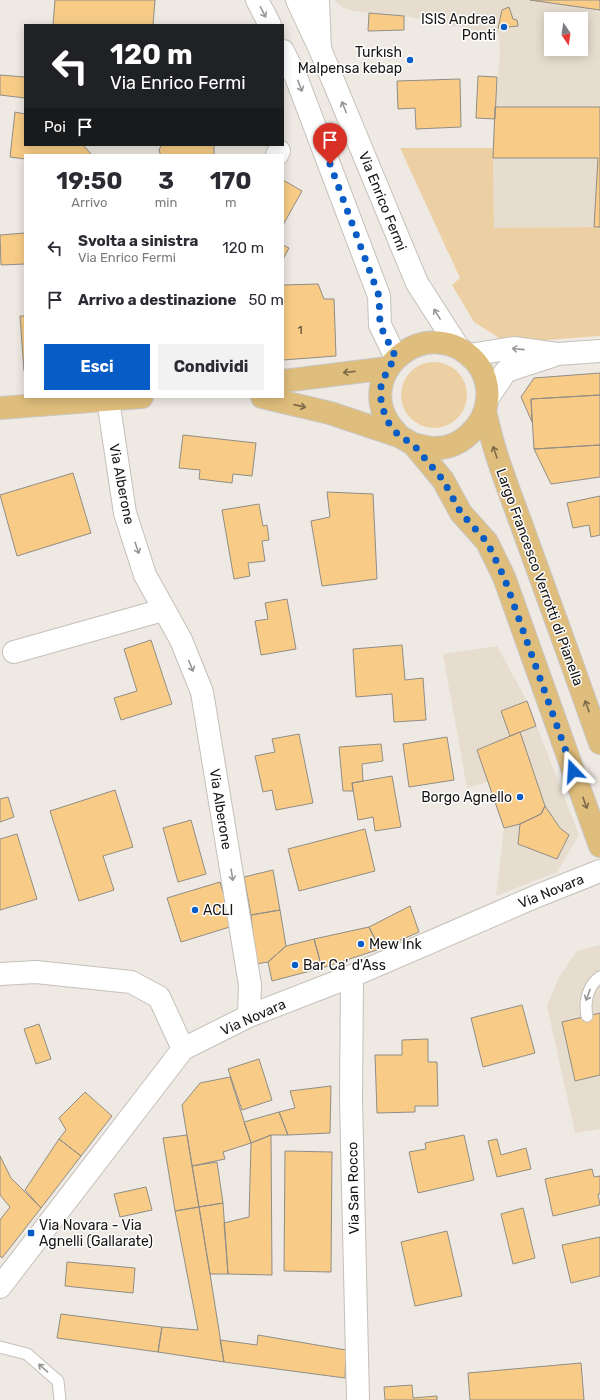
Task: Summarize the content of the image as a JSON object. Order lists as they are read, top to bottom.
{
  "streets": {
    "main road": ["Largo Francesco Verrotti di Pianella"],
    "street": [
      "Via Enrico Fermi",
      "Via Alberone",
      "Via Novara",
      "Via San Rocco"
    ]
  },
  "crossings": [
    ["Via Enrico Fermi", "Largo Francesco Verrotti di Pianella"],
    ["Via Alberone", "Via Novara"],
    ["Via Novara", "Via San Rocco"]
  ],
  "one_way": ["Via Alberone"],
  "places": {
    "other": [
      "ISIS Andrea Ponti",
      "Turkısh Malpensa kebap",
      "Borgo Agnello",
      "ACLI",
      "Mew Ink",
      "Bar Ca' d'Ass"
    ],
    "transit": ["Via Novara - Via Agnelli (Gallarate)"]
  },
  "house_numbers": ["1"],
  "north": "bottom",
  "page": {
    "turn": ["120 m", "Via Enrico Fermi"],
    "then": "Poi",
    "eta": [
      "19:50",
      "Arrivo",
      "3",
      "min",
      "170",
      "m"
    ],
    "list": [
      {
        "name": "Svolta a sinistra",
        "note": "Via Enrico Fermi",
        "value": "120 m"
      },
      {
        "name": "Arrivo a destinazione",
        "value": "50 m"
      }
    ],
    "buttons": ["Esci", "Condividi"]
  }
}
